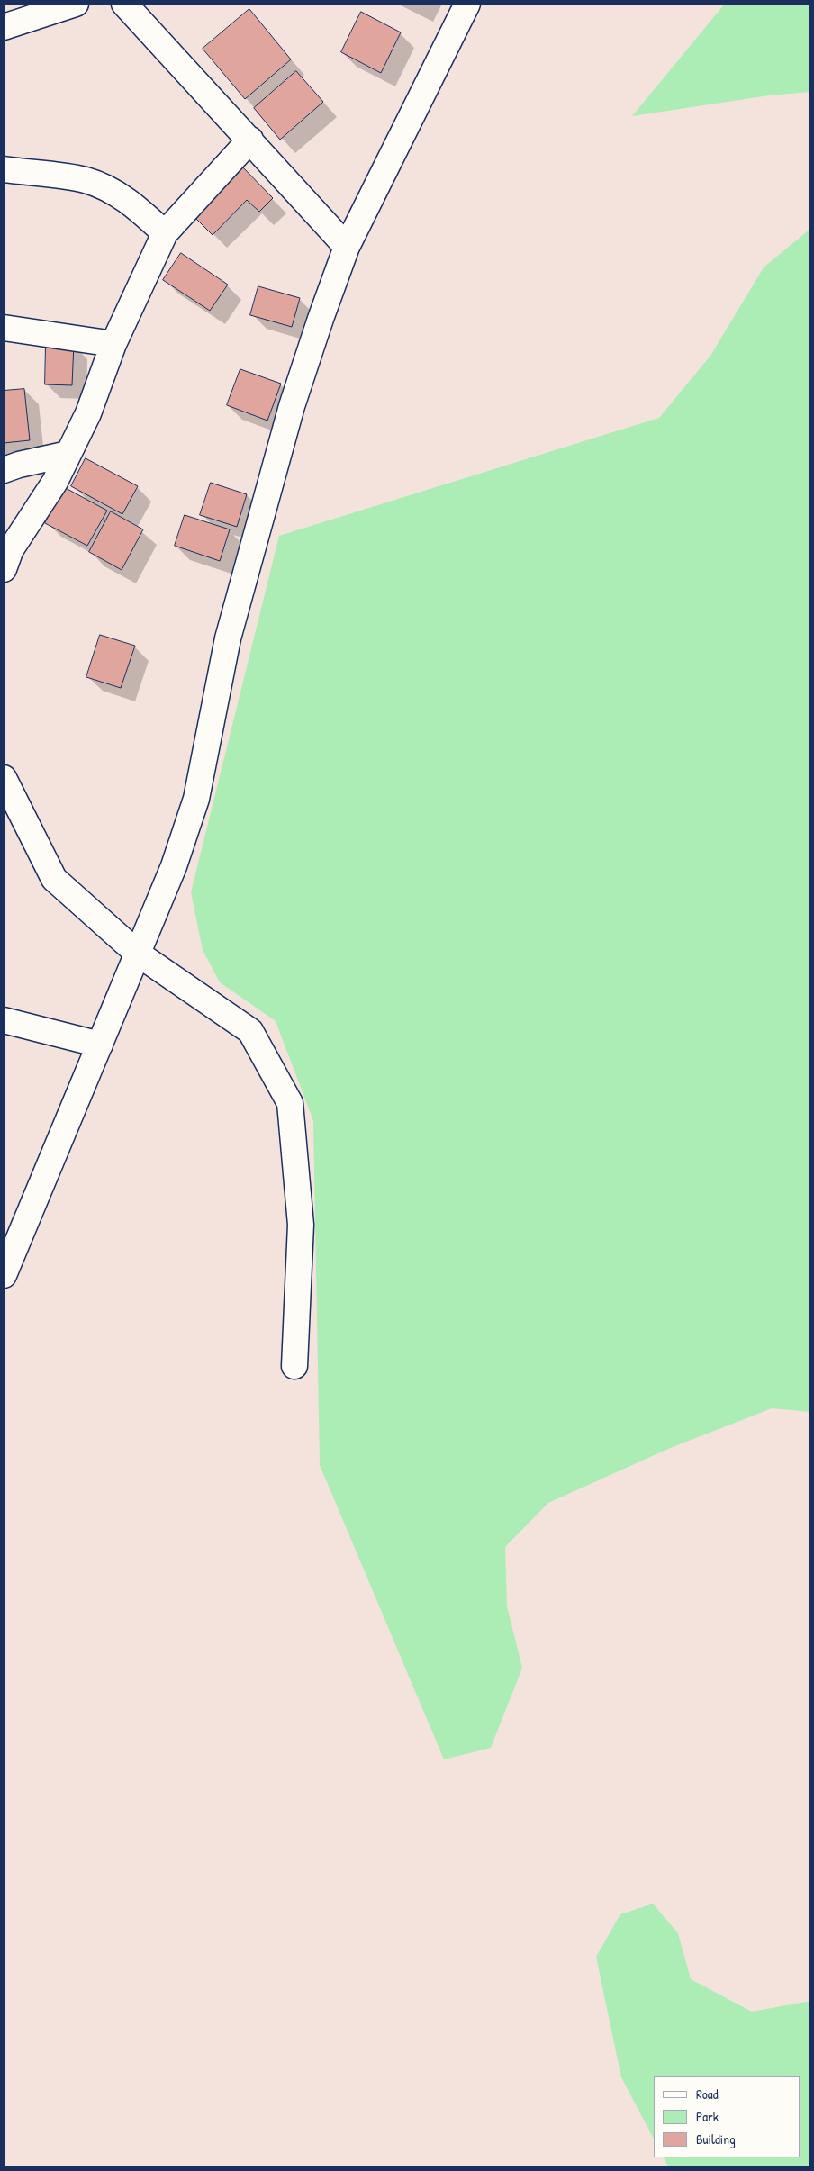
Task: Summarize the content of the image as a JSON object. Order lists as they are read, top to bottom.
{
  "legend": ["Road", "Park", "Building"]
}
